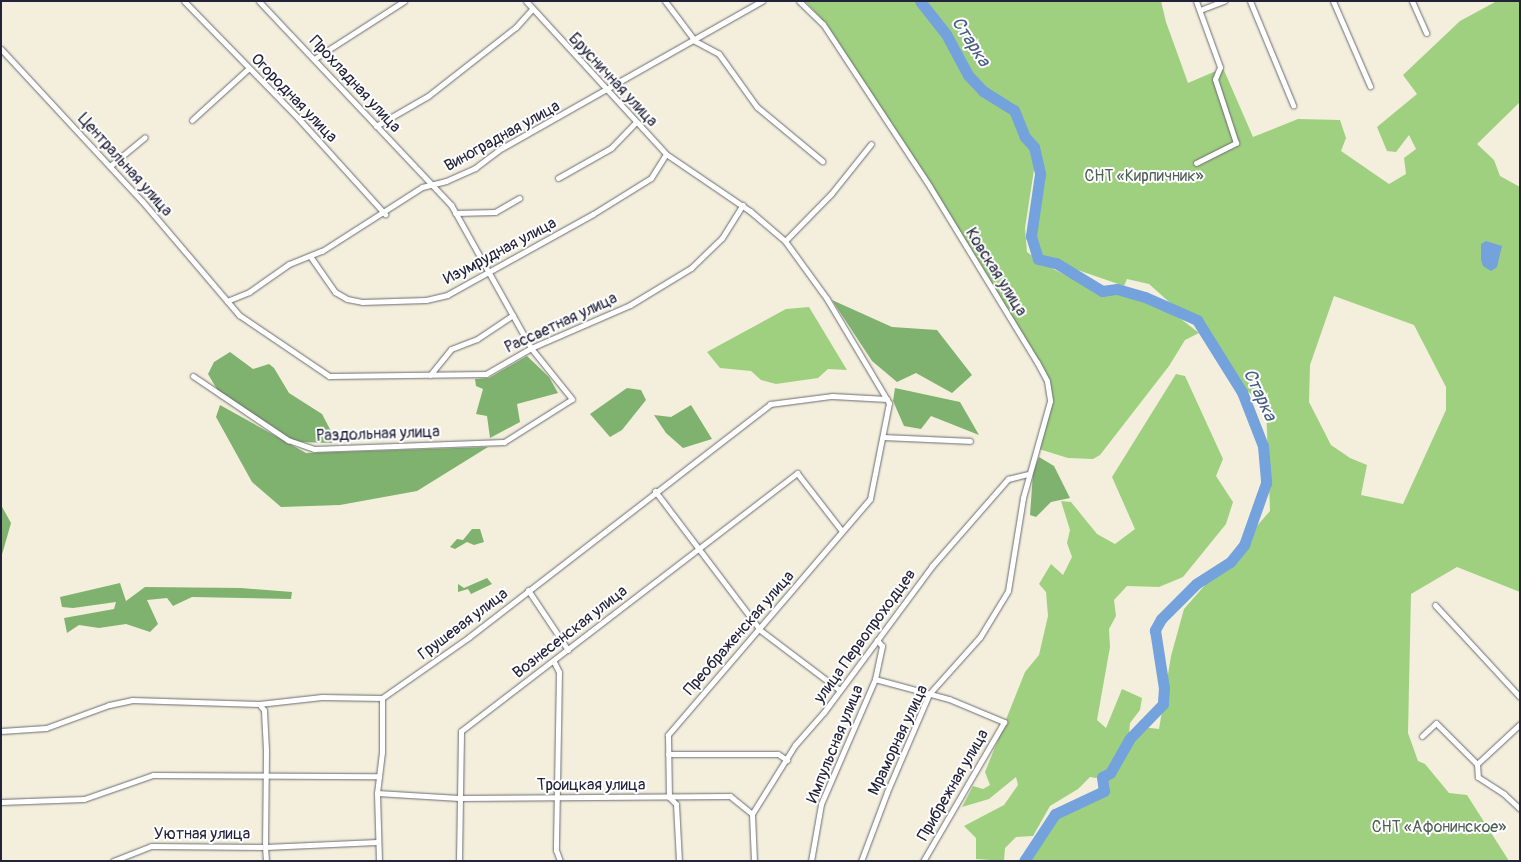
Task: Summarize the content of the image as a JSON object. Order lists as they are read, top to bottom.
{
  "streets": {
    "street": [
      "Брусничная улица",
      "Прохладная улица",
      "Огородная улица",
      "Виноградная улица",
      "Центральная улица",
      "Изумрудная улица",
      "Ковская улица",
      "Рассветная улица",
      "Раздольная улица",
      "Грушевая улица",
      "Вознесенская улица",
      "Преображенская улица",
      "улица Первопроходцев",
      "Мраморная улица",
      "Импульсная улица",
      "Троицкая улица",
      "Прибрежная улица",
      "Уютная улица"
    ]
  },
  "crossings": [
    ["Брусничная улица", "Виноградная улица"],
    ["Брусничная улица", "Изумрудная улица"],
    ["Брусничная улица", "Рассветная улица"],
    ["Брусничная улица", "Грушевая улица"],
    ["Брусничная улица", "Преображенская улица"],
    ["Прохладная улица", "Виноградная улица"],
    ["Прохладная улица", "Изумрудная улица"],
    ["Прохладная улица", "Рассветная улица"],
    ["Прохладная улица", "Раздольная улица"],
    ["Огородная улица", "Виноградная улица"],
    ["Виноградная улица", "Центральная улица"],
    ["Виноградная улица", "Изумрудная улица"],
    ["Виноградная улица", "Рассветная улица"],
    ["Центральная улица", "Рассветная улица"],
    ["Ковская улица", "улица Первопроходцев"],
    ["Ковская улица", "Мраморная улица"],
    ["Грушевая улица", "Преображенская улица"],
    ["Вознесенская улица", "Преображенская улица"],
    ["Вознесенская улица", "Троицкая улица"],
    ["Преображенская улица", "Троицкая улица"],
    ["улица Первопроходцев", "Импульсная улица"],
    ["улица Первопроходцев", "Троицкая улица"],
    ["Мраморная улица", "Прибрежная улица"]
  ],
  "water": ["Старка"],
  "parks": ["СНТ «Кирпичник»", "СНТ «Афонинское»"]
}
